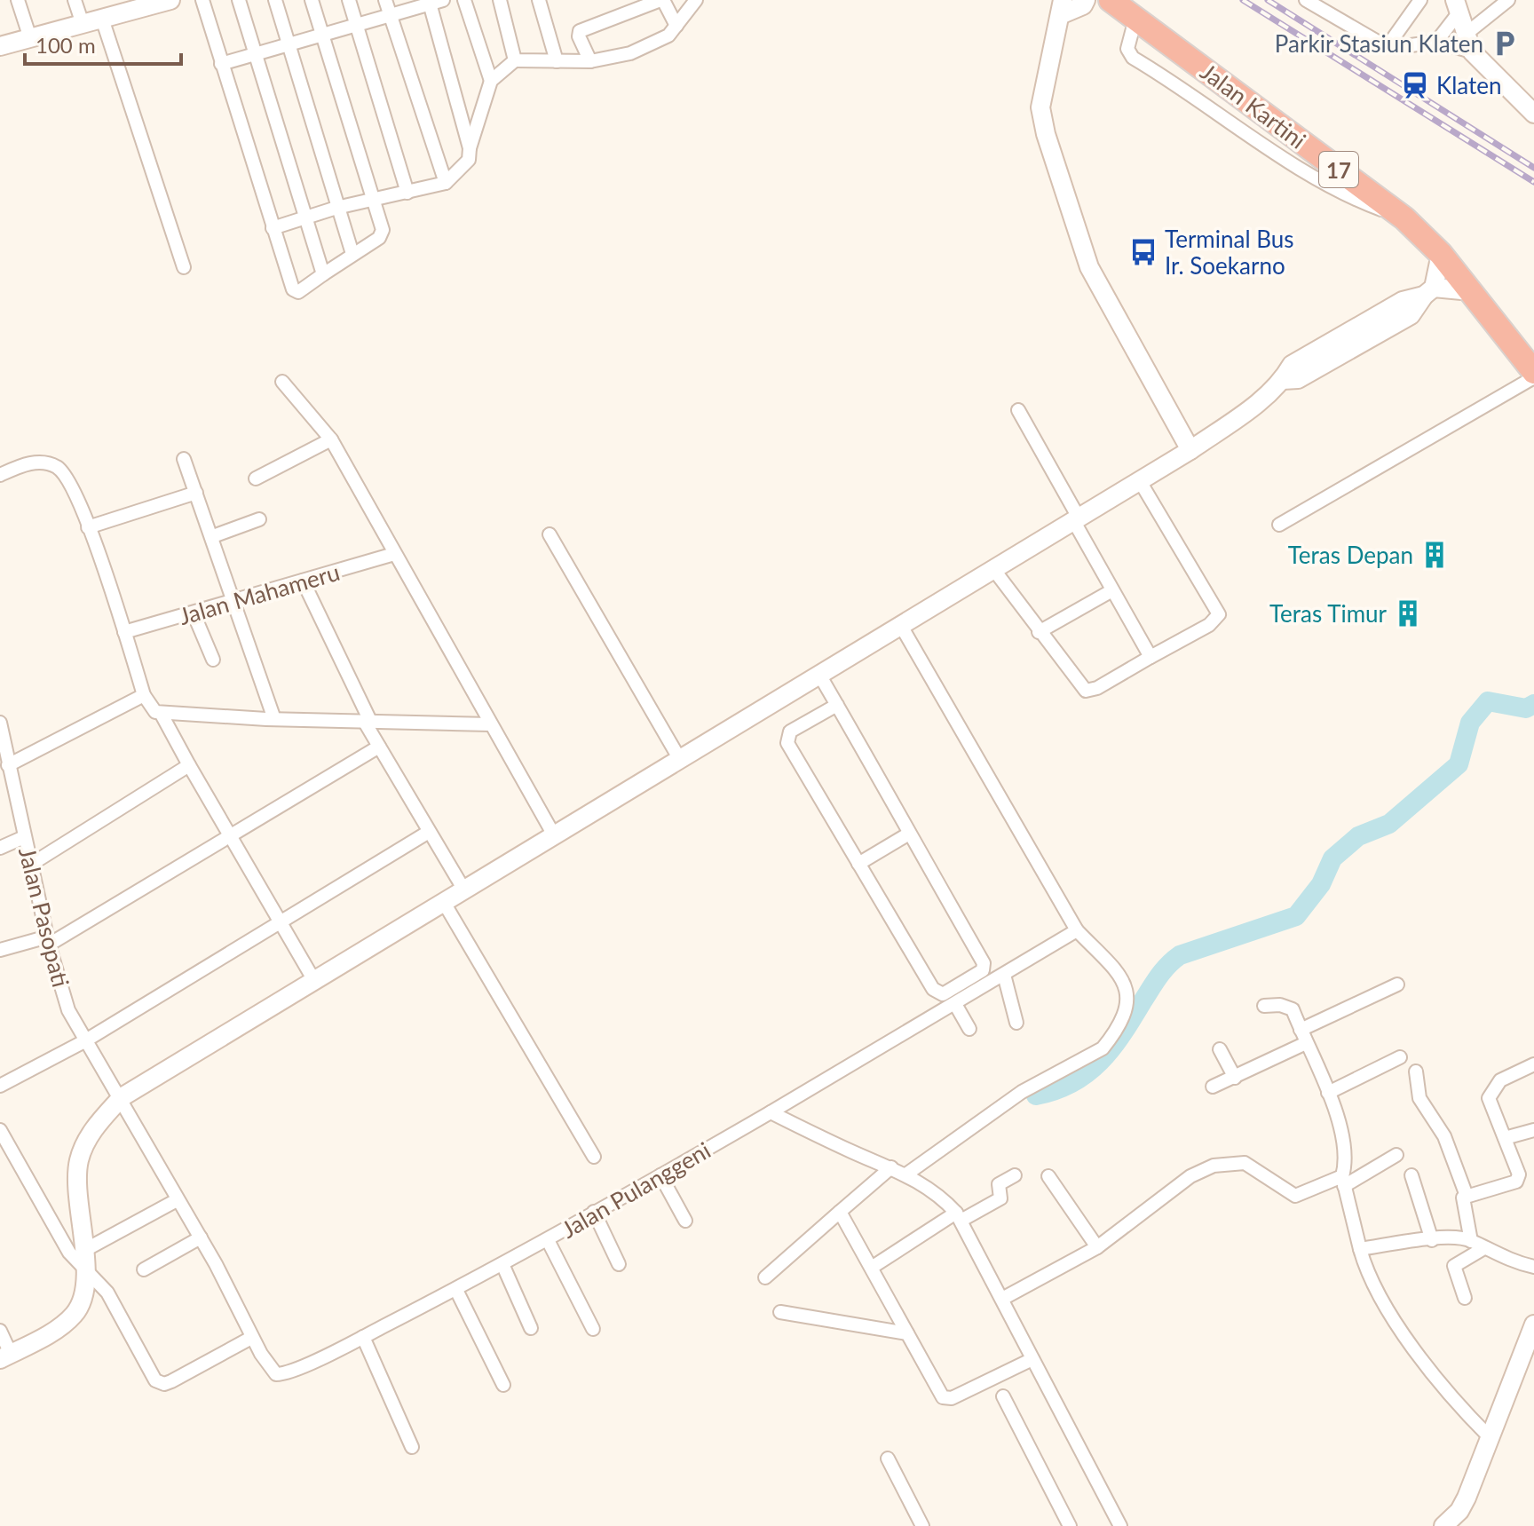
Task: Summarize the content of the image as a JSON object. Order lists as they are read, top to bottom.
{
  "streets": {
    "highway": ["Jalan Kartini", "17"],
    "street": ["Jalan Mahameru", "Jalan Pasopati", "Jalan Pulanggeni"]
  },
  "crossings": [
    ["Jalan Pasopati", "Jalan Pulanggeni"]
  ],
  "places": {
    "parking": ["Parkir Stasiun Klaten"],
    "station": ["Klaten"],
    "bus stop": ["Terminal Bus Ir. Soekarno"],
    "building": ["Teras Depan", "Teras Timur"]
  },
  "scale_bar": "100 m"
}
